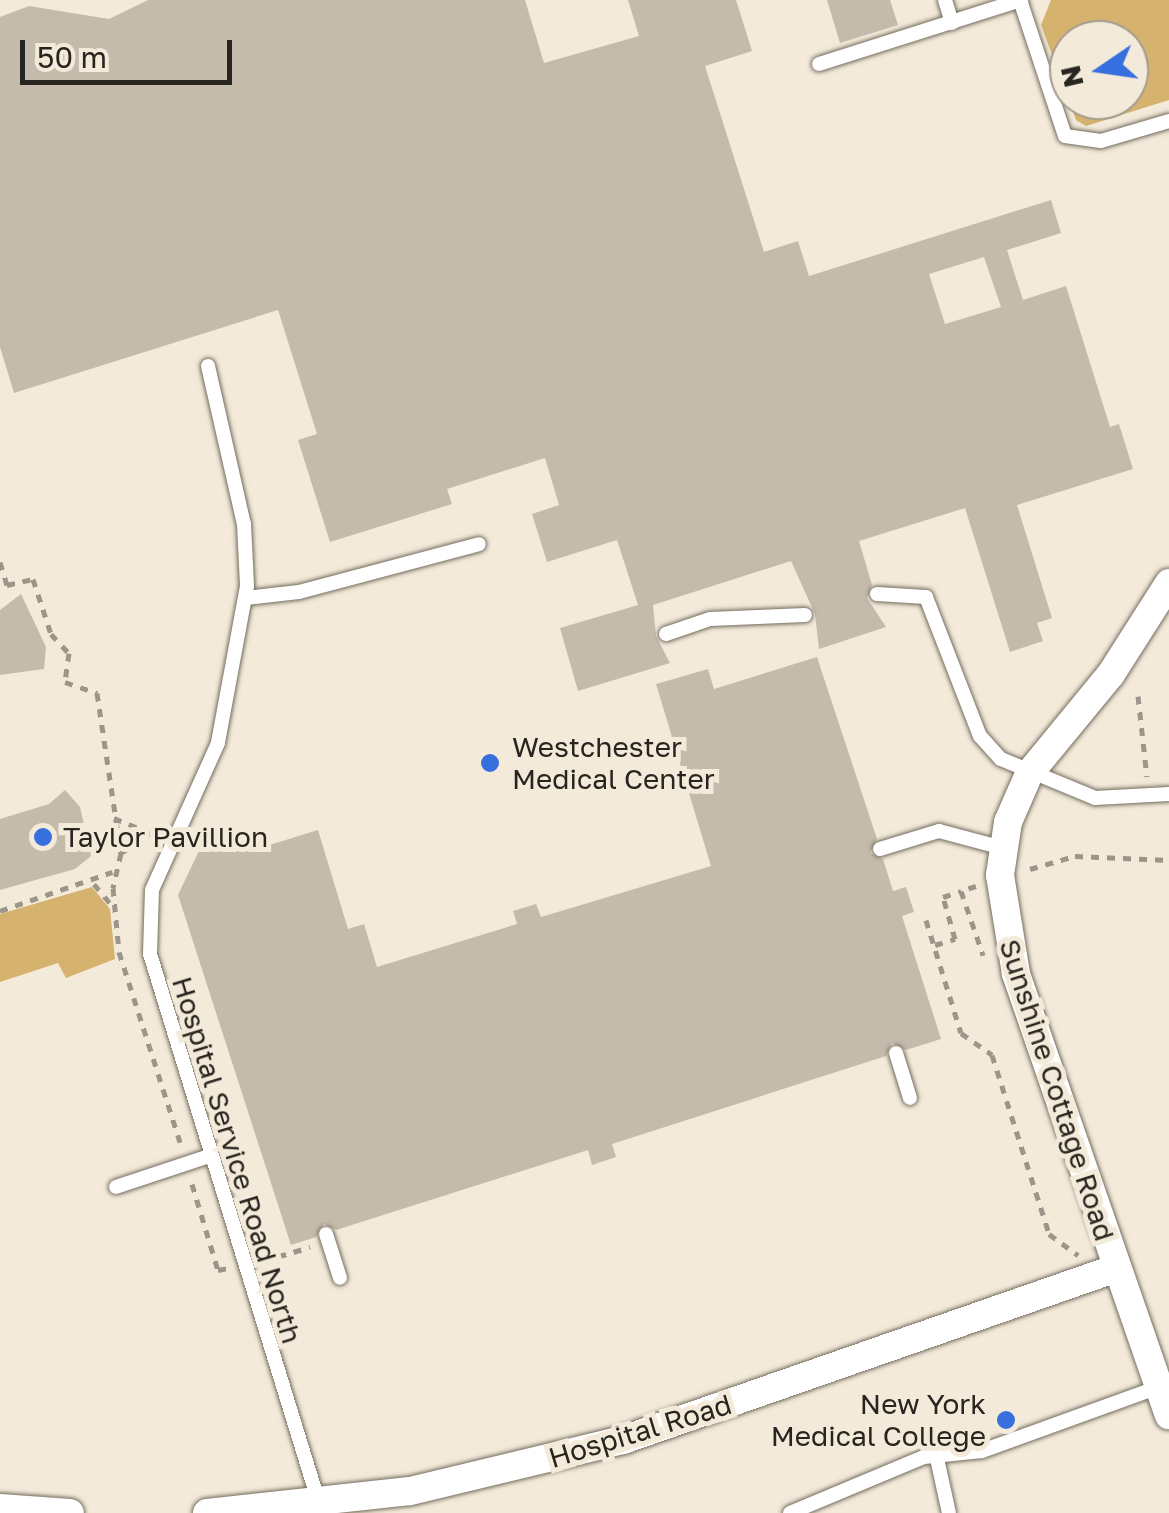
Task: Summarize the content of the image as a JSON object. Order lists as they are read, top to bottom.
{
  "streets": {
    "street": ["Sunshine Cottage Road", "Hospital Road"],
    "lane": ["Hospital Service Road North"]
  },
  "crossings": [
    ["Sunshine Cottage Road", "Hospital Road"],
    ["Hospital Service Road North", "Hospital Road"]
  ],
  "places": ["Westchester Medical Center", "Taylor Pavillion", "New York Medical College"],
  "scale_bar": "50 m",
  "north": "left"
}
